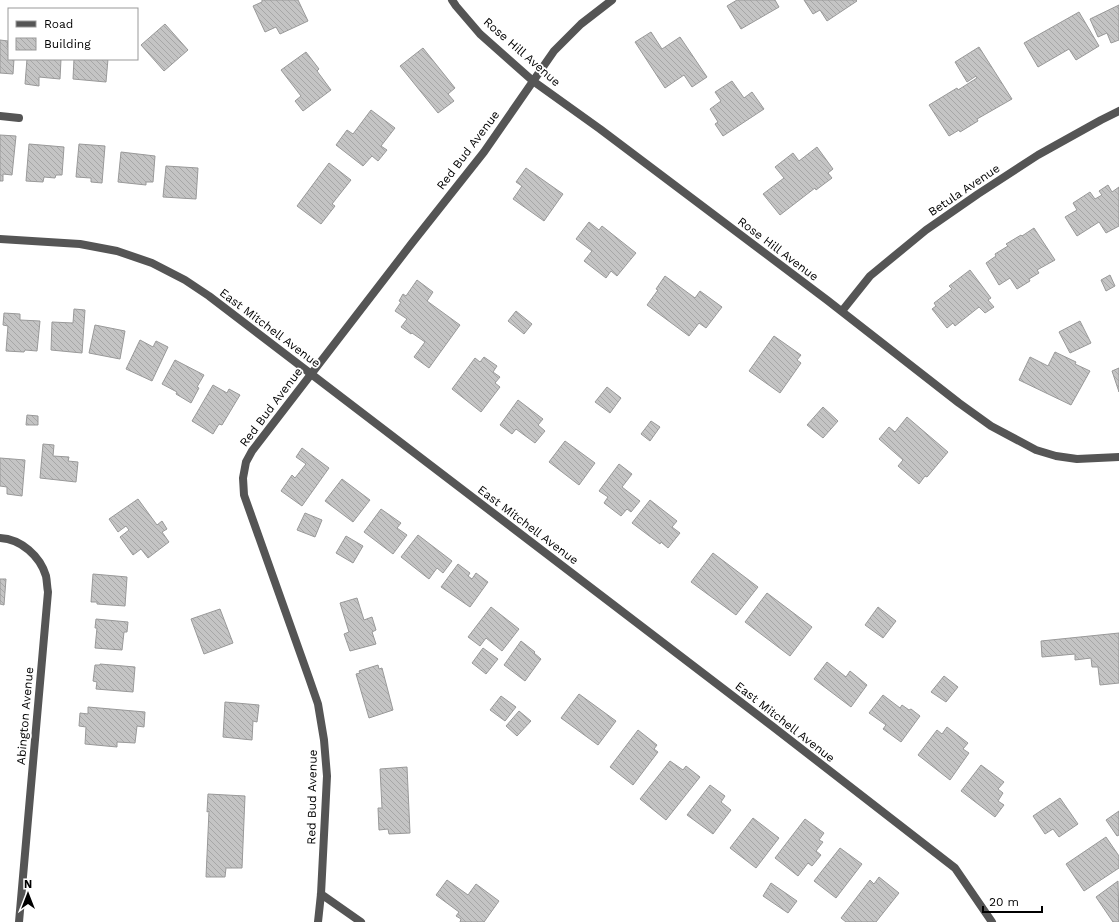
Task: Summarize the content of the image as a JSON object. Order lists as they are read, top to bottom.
{
  "streets": {
    "street": [
      "Rose Hill Avenue",
      "Red Bud Avenue",
      "Betula Avenue",
      "East Mitchell Avenue",
      "Abington Avenue"
    ]
  },
  "crossings": [
    ["Rose Hill Avenue", "Red Bud Avenue"],
    ["Rose Hill Avenue", "Betula Avenue"],
    ["Red Bud Avenue", "East Mitchell Avenue"]
  ],
  "legend": ["Road", "Building"],
  "scale_bar": "20 m",
  "north": "top"
}
